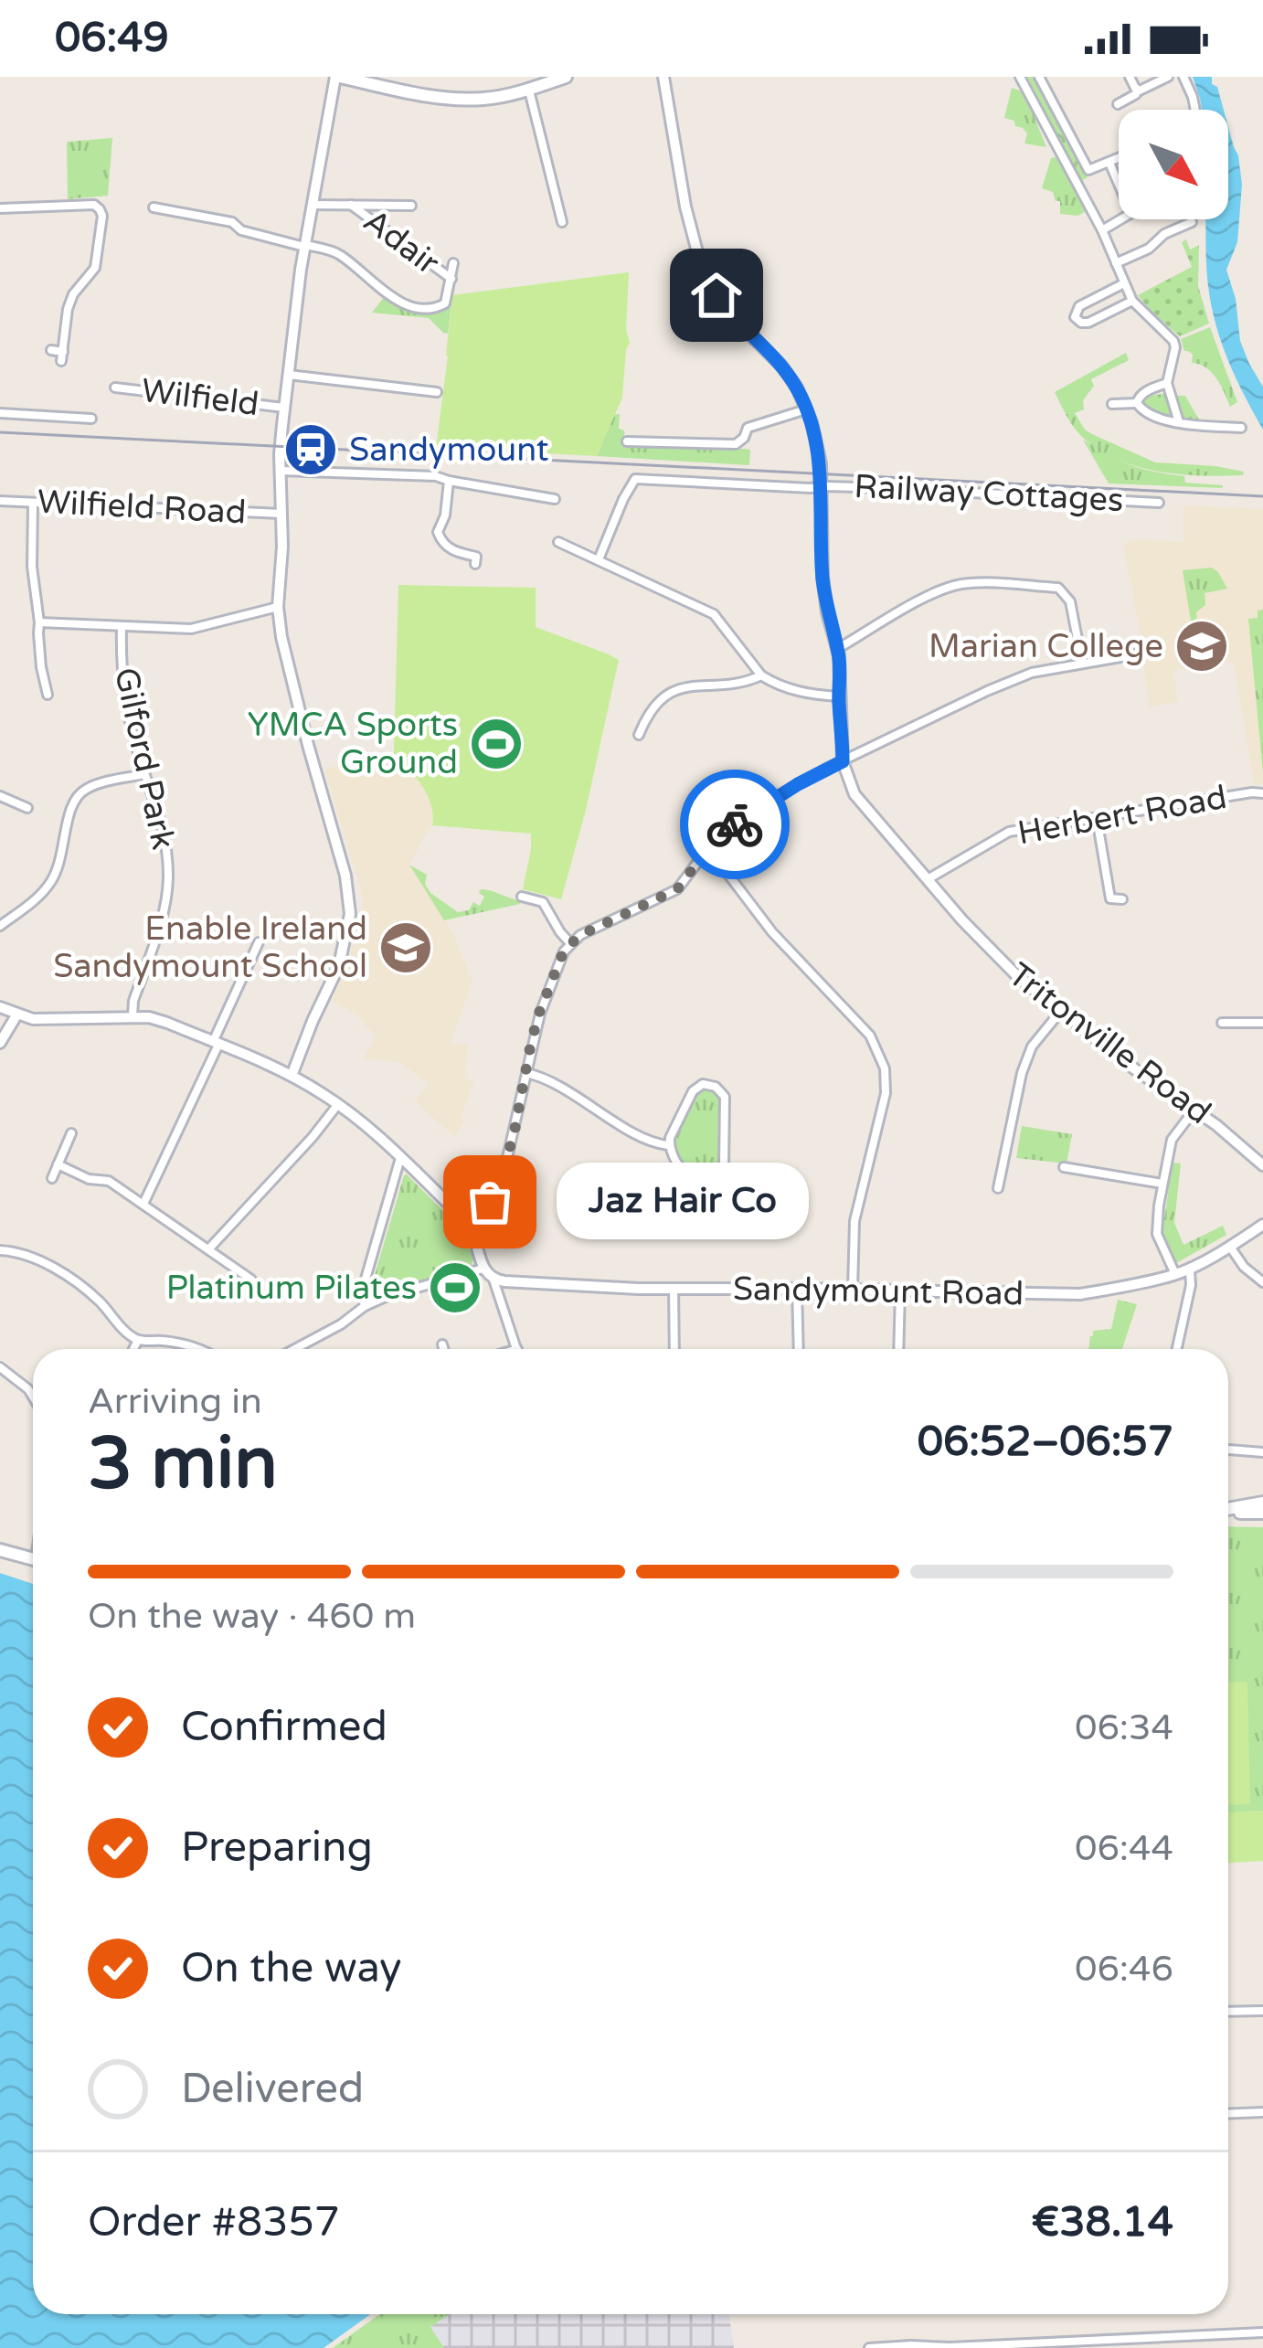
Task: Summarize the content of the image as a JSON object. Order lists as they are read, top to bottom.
{
  "streets": {
    "street": [
      "Adair",
      "Wilfield",
      "Railway Cottages",
      "Wilfield Road",
      "Gilford Park",
      "Herbert Road",
      "Tritonville Road",
      "Sandymount Road"
    ]
  },
  "crossings": [
    ["Herbert Road", "Tritonville Road"]
  ],
  "places": {
    "station": ["Sandymount"],
    "school or university": ["Marian College", "Enable Ireland Sandymount School"],
    "sports": ["YMCA Sports Ground", "Platinum Pilates"],
    "other": ["Jaz Hair Co"]
  },
  "north": "bottom right",
  "page": {
    "status": "06:49",
    "bubble": "Jaz Hair Co",
    "heading": ["3 min", "Arriving in", "06:52–06:57"],
    "panel": ["Order #8357", "€38.14"],
    "bar": "On the way · 460 m",
    "list": [
      ["Confirmed", "06:34"],
      ["Preparing", "06:44"],
      ["On the way", "06:46"],
      "Delivered"
    ]
  }
}
